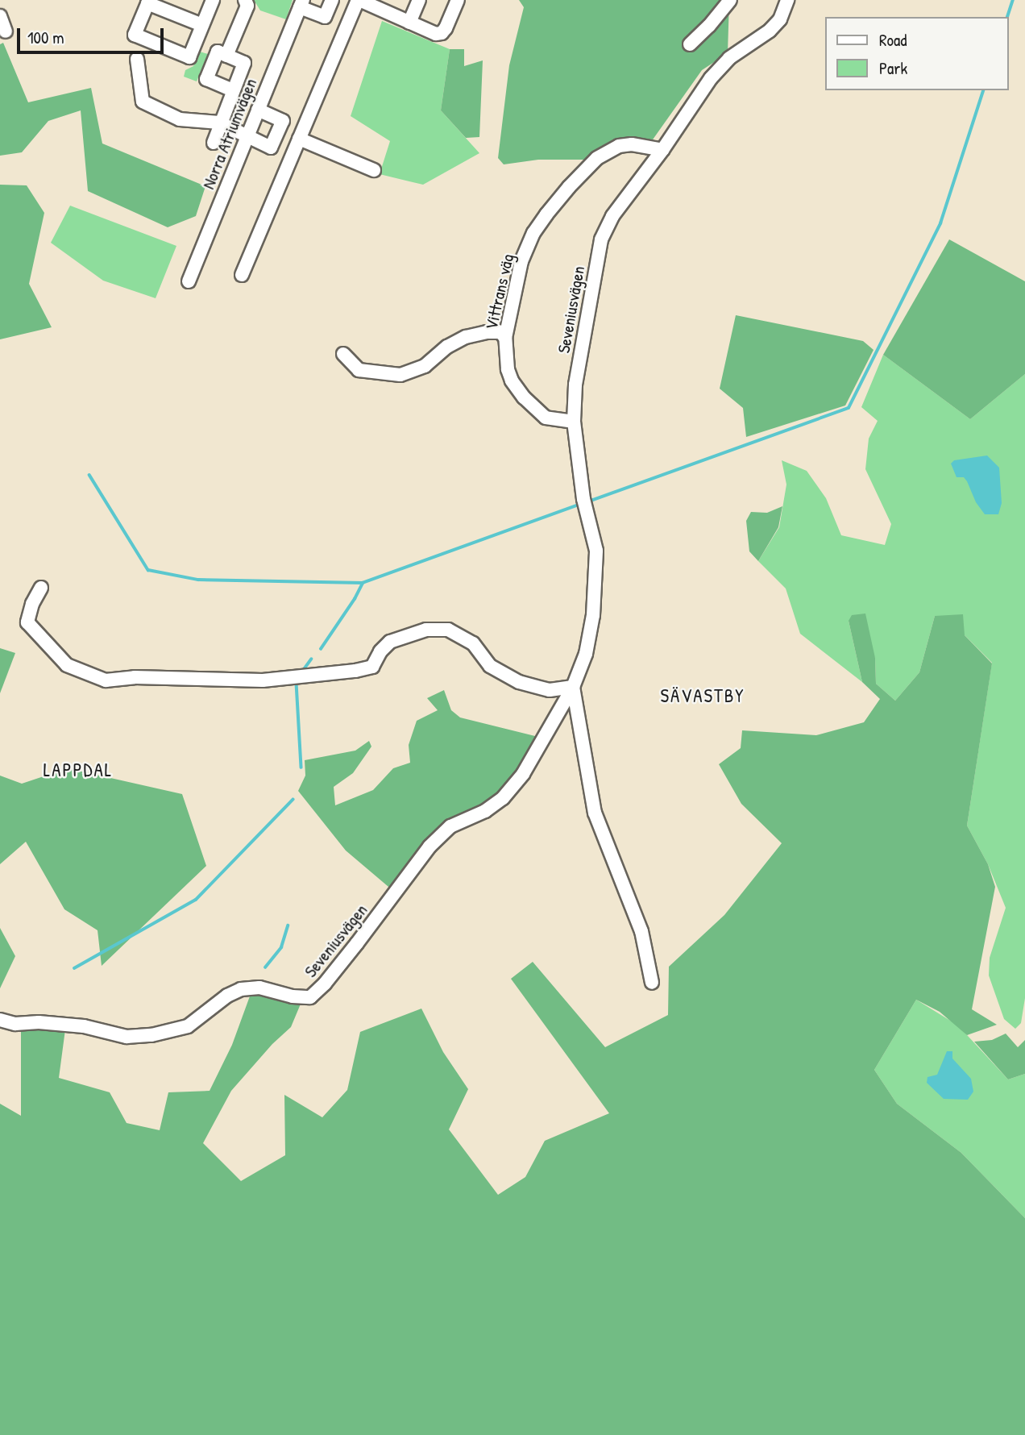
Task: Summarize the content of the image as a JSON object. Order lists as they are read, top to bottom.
{
  "streets": {
    "street": ["Norra Atriumvägen", "Vittrans väg", "Seveniusvägen"]
  },
  "crossings": [
    ["Vittrans väg", "Seveniusvägen"]
  ],
  "districts": ["SÄVASTBY", "LAPPDAL"],
  "legend": ["Road", "Park"],
  "scale_bar": "100 m"
}
